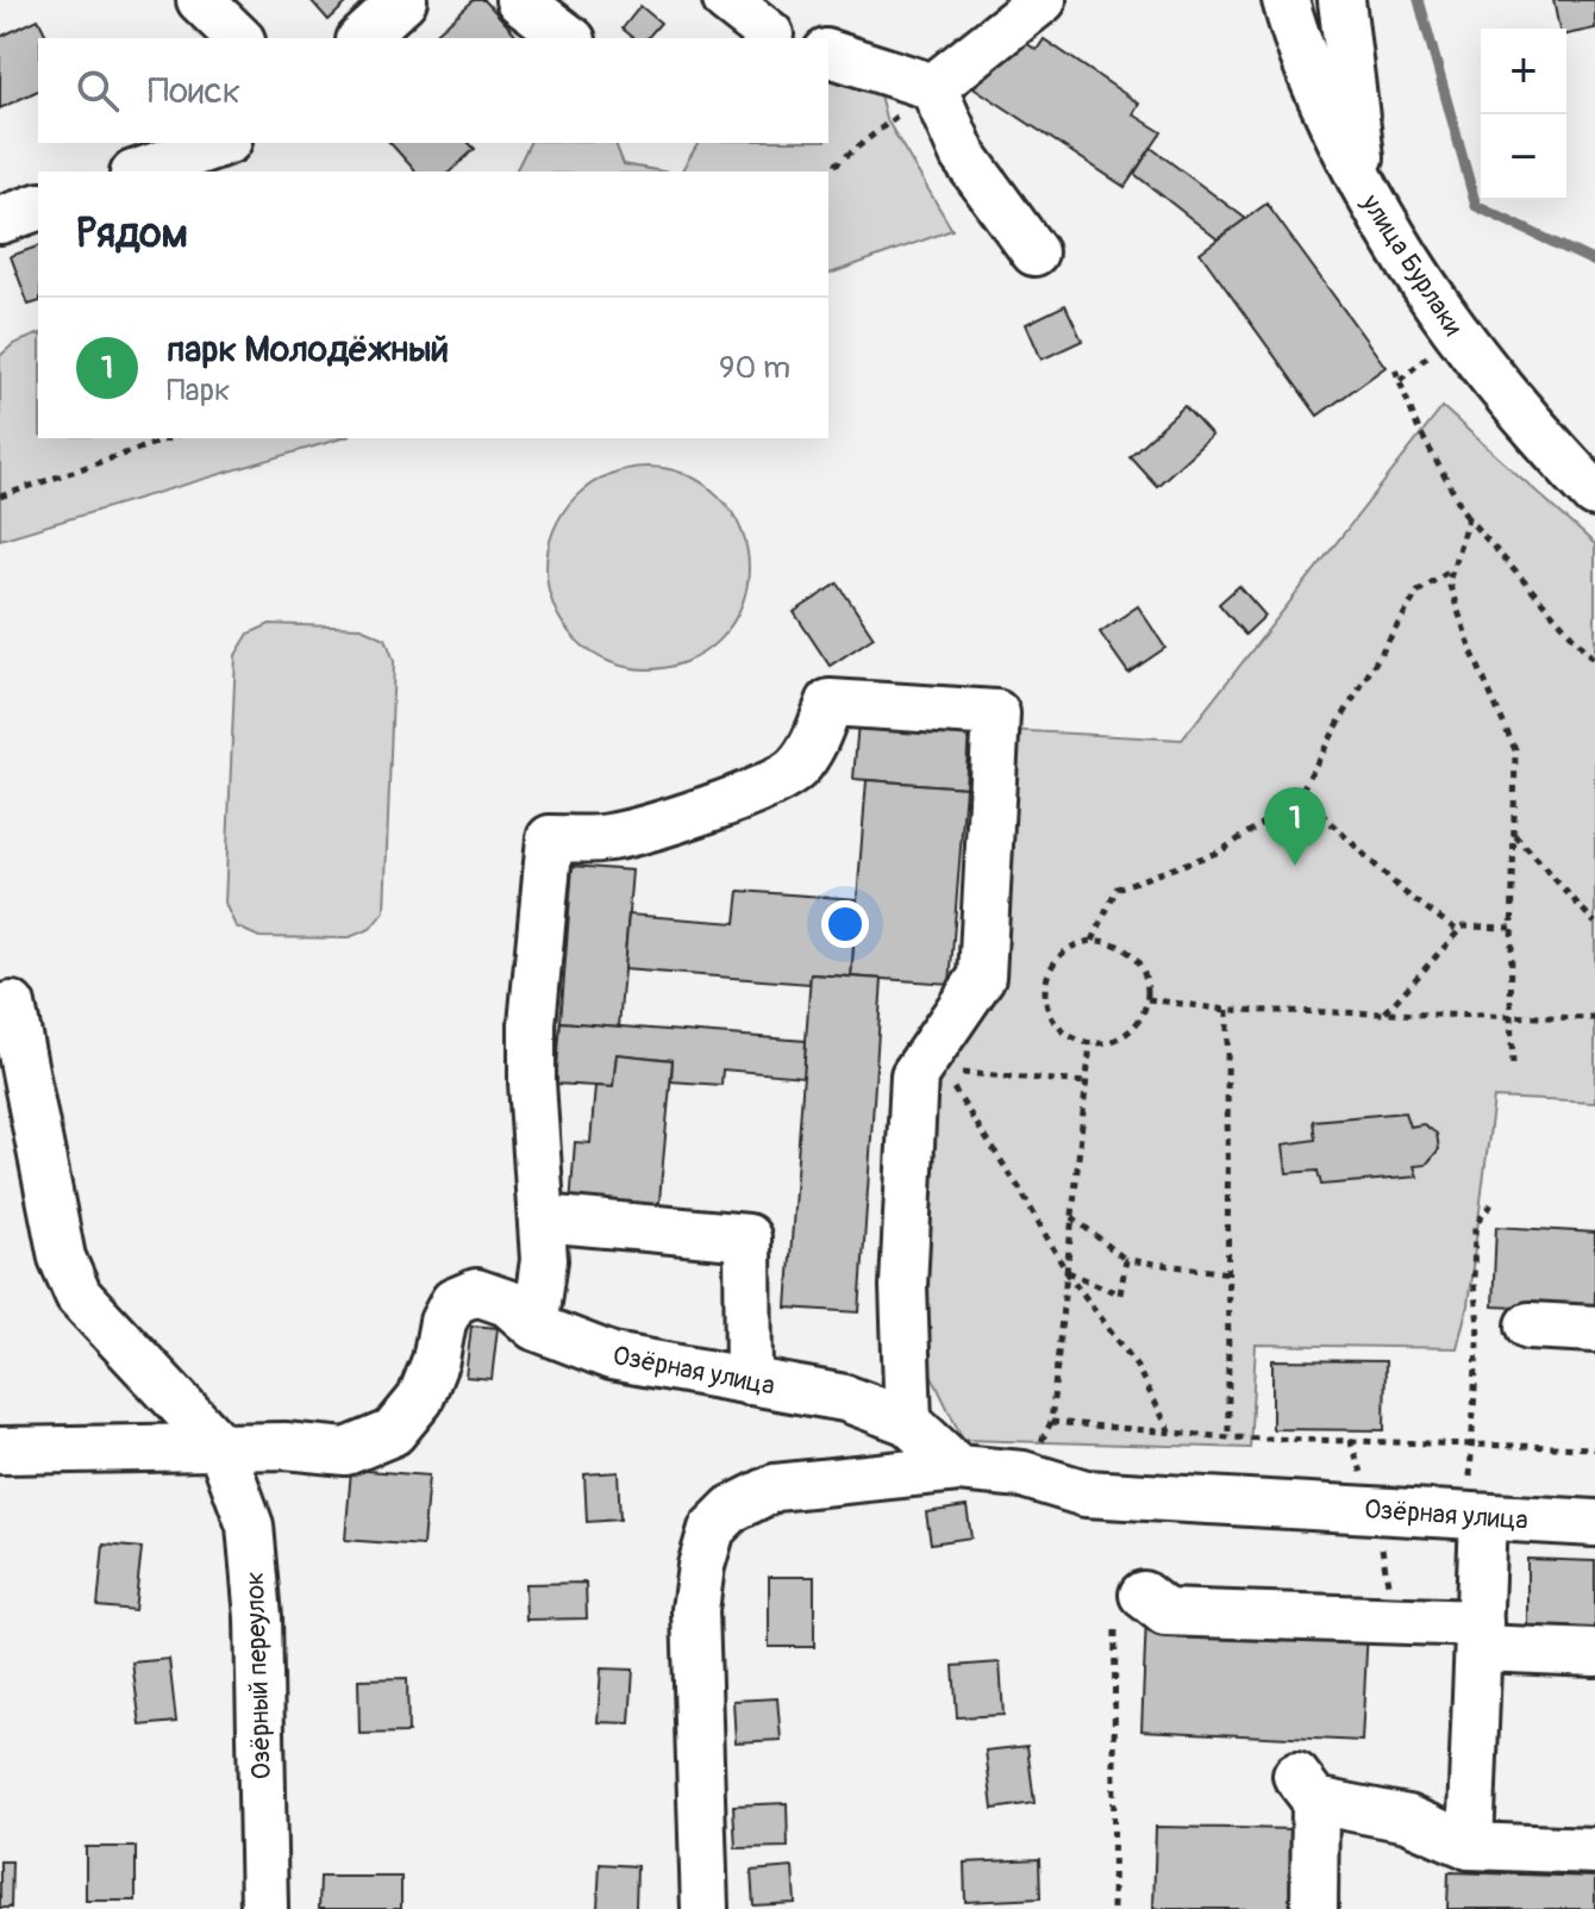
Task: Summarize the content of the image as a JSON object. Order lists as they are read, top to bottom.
{
  "streets": {
    "street": ["улица Бурлаки", "Озёрная улица", "Озёрный переулок"]
  },
  "crossings": [
    ["Озёрная улица", "Озёрный переулок"]
  ],
  "page": {
    "map_buttons": ["+", "−"],
    "search": "Поиск",
    "heading": "Рядом",
    "list": [
      {
        "mark": "1",
        "name": "парк Молодёжный",
        "note": "Парк",
        "value": "90 m"
      }
    ],
    "pins": "1"
  }
}
